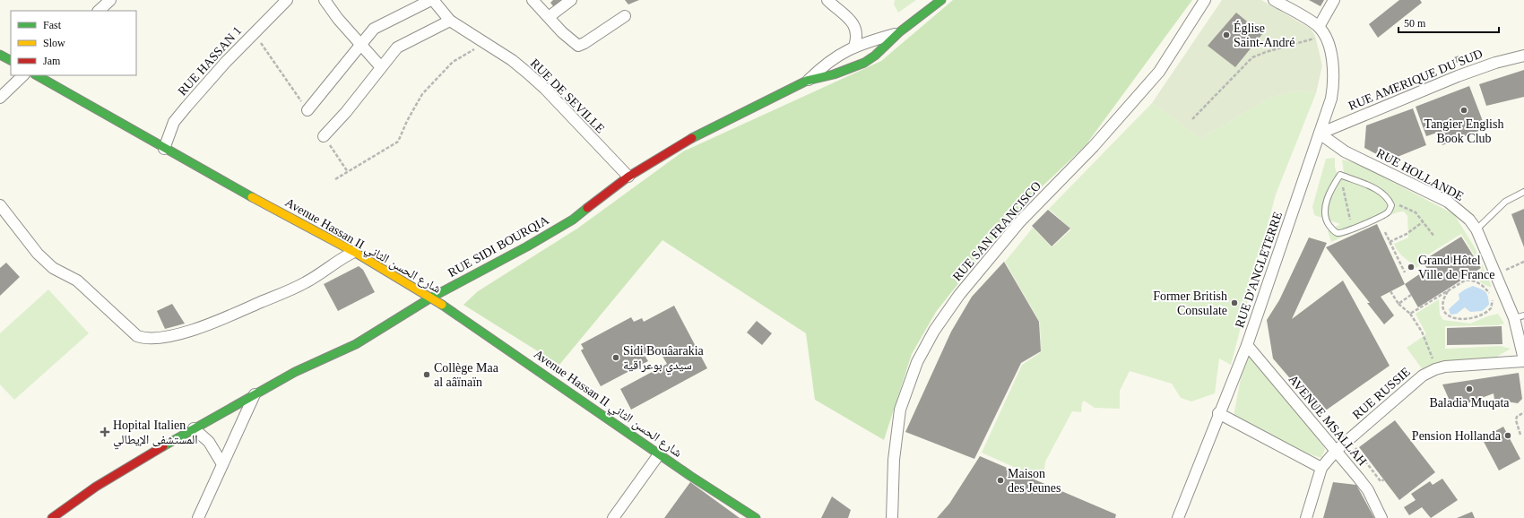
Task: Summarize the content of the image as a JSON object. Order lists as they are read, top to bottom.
{
  "streets": {
    "street": [
      "RUE HASSAN 1",
      "RUE AMERIQUE DU SUD",
      "RUE DE SEVILLE",
      "RUE HOLLANDE",
      "RUE SAN FRANCISCO",
      "Avenue Hassan II شارع الحسن الثاني",
      "RUE SIDI BOURQIA",
      "RUE D'ANGLETERRE",
      "RUE RUSSIE",
      "AVENUE MSALLAH"
    ]
  },
  "crossings": [
    ["RUE HASSAN 1", "Avenue Hassan II شارع الحسن الثاني"],
    ["RUE AMERIQUE DU SUD", "RUE HOLLANDE"],
    ["RUE AMERIQUE DU SUD", "RUE D'ANGLETERRE"],
    ["RUE DE SEVILLE", "RUE SIDI BOURQIA"],
    ["RUE HOLLANDE", "RUE D'ANGLETERRE"],
    ["RUE HOLLANDE", "RUE RUSSIE"],
    ["Avenue Hassan II شارع الحسن الثاني", "RUE SIDI BOURQIA"],
    ["RUE D'ANGLETERRE", "AVENUE MSALLAH"],
    ["RUE RUSSIE", "AVENUE MSALLAH"]
  ],
  "places": {
    "other": [
      "Église Saint-André",
      "Tangier English Book Club",
      "Grand Hôtel Ville de France",
      "Former British Consulate",
      "Sidi Bouâarakia سيدي بوعراقية",
      "Collège Maa al aâïnaïn",
      "Baladia Muqata",
      "Pension Hollanda",
      "Maison des Jeunes"
    ],
    "health": ["Hopital Italien المستشفى الإيطالي"]
  },
  "legend": ["Fast", "Slow", "Jam"],
  "scale_bar": "50 m"
}
